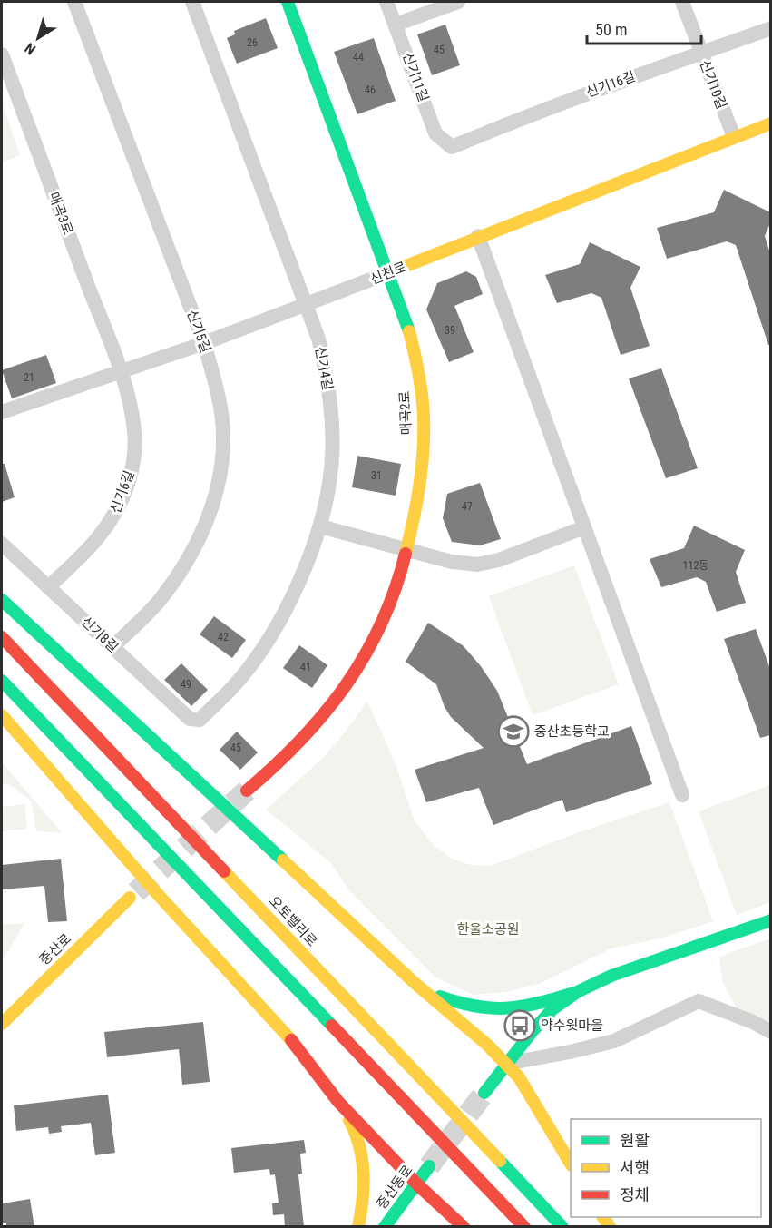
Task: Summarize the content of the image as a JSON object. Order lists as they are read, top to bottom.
{
  "streets": {
    "main road": [
      "신천로",
      "매곡2로",
      "오토밸리로",
      "중산로",
      "중산동로"
    ],
    "street": [
      "신기11길",
      "신기16길",
      "신기10길",
      "매곡3로",
      "신기5길",
      "신기4길",
      "신기6길",
      "신기8길"
    ]
  },
  "crossings": [
    ["신기11길", "신기16길"],
    ["신기16길", "신기10길"],
    ["신기10길", "신천로"],
    ["매곡3로", "신천로"],
    ["매곡3로", "신기6길"],
    ["신천로", "신기5길"],
    ["신천로", "신기4길"],
    ["신천로", "매곡2로"],
    ["신천로", "신기6길"],
    ["신기5길", "신기8길"],
    ["신기4길", "신기8길"],
    ["신기6길", "신기8길"]
  ],
  "parks": ["한울소공원"],
  "places": {
    "school or university": ["중산초등학교"],
    "bus stop": ["약수윗마을"]
  },
  "house_numbers": [
    "26",
    "45",
    "44",
    "46",
    "39",
    "21",
    "31",
    "47",
    "112동",
    "42",
    "41",
    "49",
    "45"
  ],
  "legend": ["원활", "서행", "정체"],
  "scale_bar": "50 m",
  "north": "bottom left"
}
